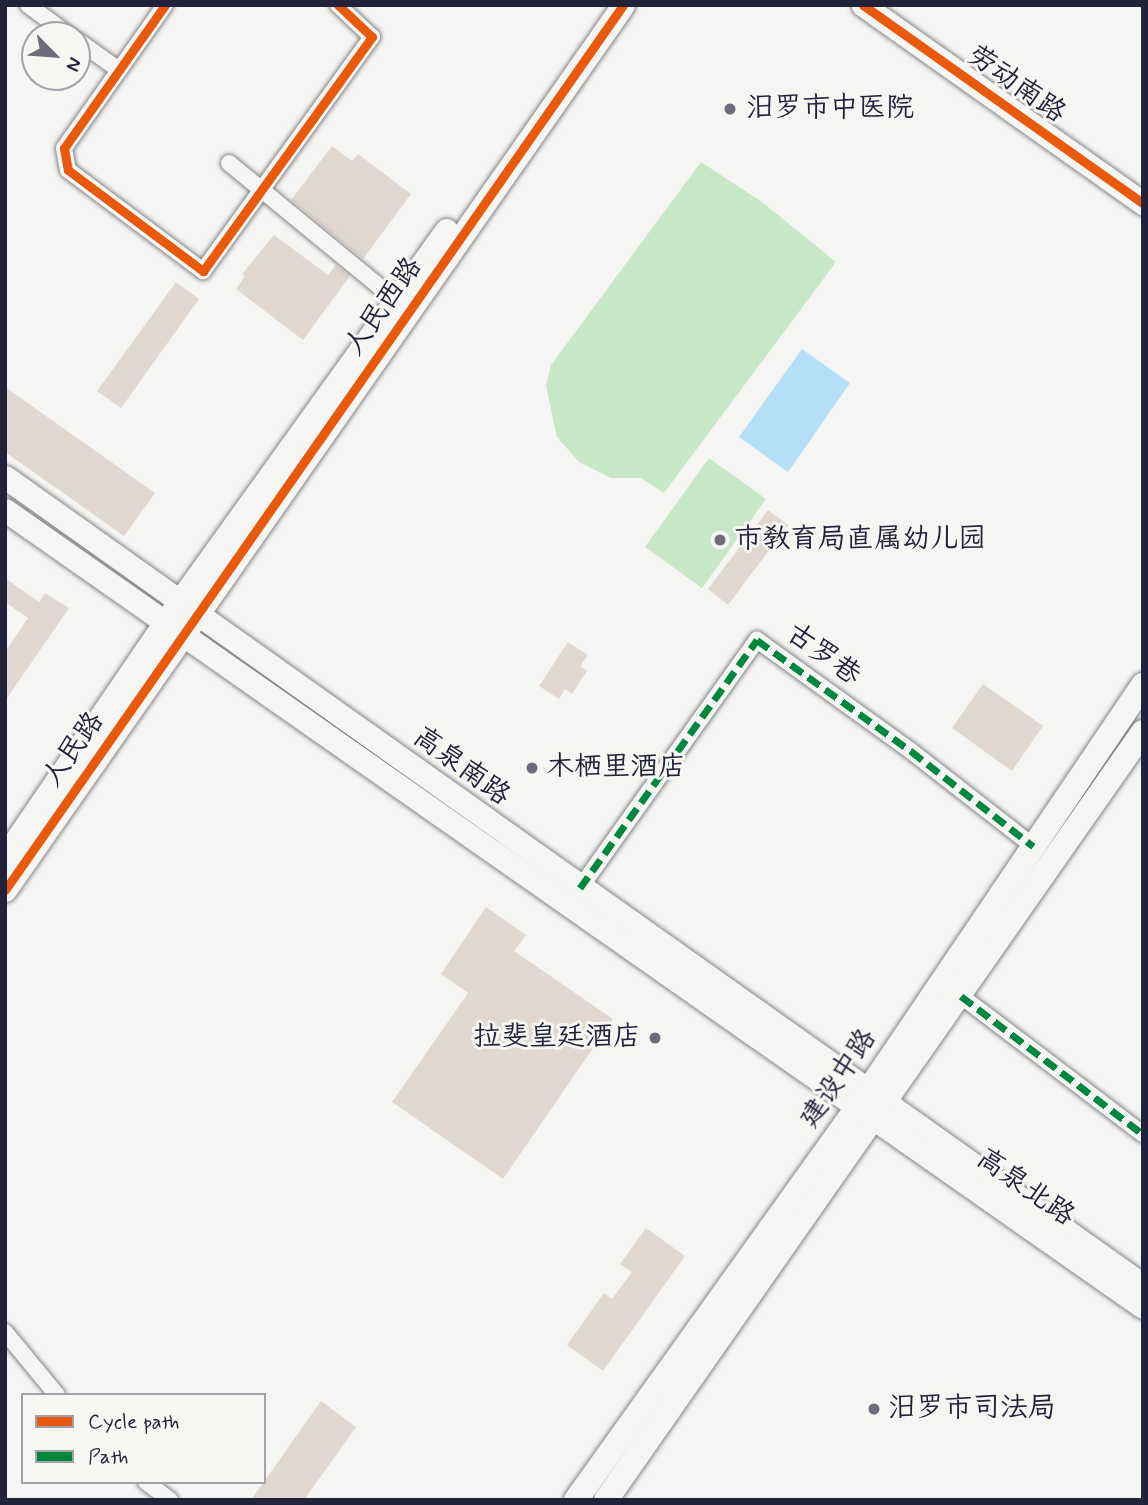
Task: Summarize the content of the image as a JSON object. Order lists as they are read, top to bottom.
{
  "streets": {
    "main road": ["建设中路"],
    "street": [
      "劳动南路",
      "人民西路",
      "古罗巷",
      "人民路",
      "高泉南路",
      "高泉北路"
    ]
  },
  "crossings": [
    ["人民西路", "人民路"],
    ["人民西路", "高泉南路"],
    ["古罗巷", "高泉南路"],
    ["古罗巷", "建设中路"],
    ["人民路", "高泉南路"],
    ["高泉南路", "建设中路"],
    ["高泉南路", "高泉北路"],
    ["建设中路", "高泉北路"]
  ],
  "places": [
    "汨罗市中医院",
    "市教育局直属幼儿园",
    "木栖里酒店",
    "拉斐皇廷酒店",
    "汨罗市司法局"
  ],
  "legend": ["Cycle path", "Path"],
  "north": "bottom right"
}
